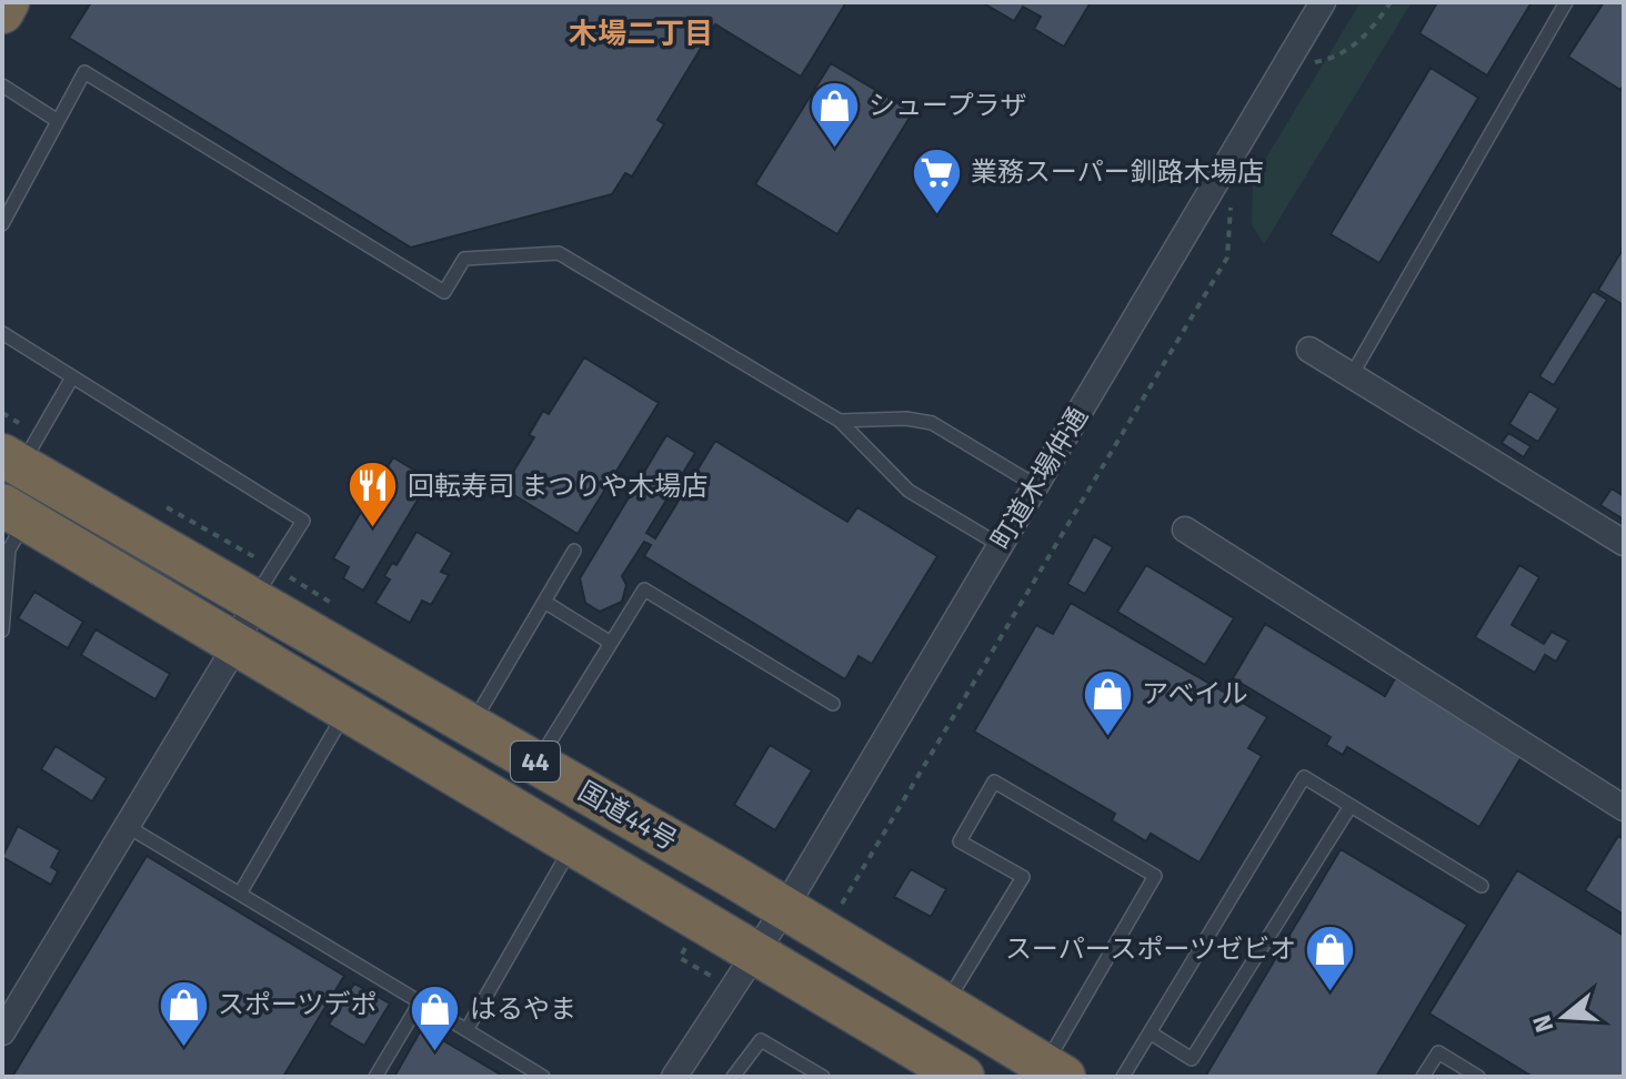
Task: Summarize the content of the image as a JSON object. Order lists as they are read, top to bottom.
{
  "streets": {
    "highway": ["44", "国道44号"],
    "street": ["町道木場仲通"]
  },
  "crossings": [
    ["町道木場仲通", "国道44号"]
  ],
  "districts": ["木場二丁目"],
  "places": {
    "shop": [
      "シュープラザ",
      "アベイル",
      "スーパースポーツゼビオ",
      "スポーツデポ",
      "はるやま"
    ],
    "supermarket": ["業務スーパー釧路木場店"],
    "restaurant": ["回転寿司 まつりや木場店"]
  },
  "north": "left"
}
